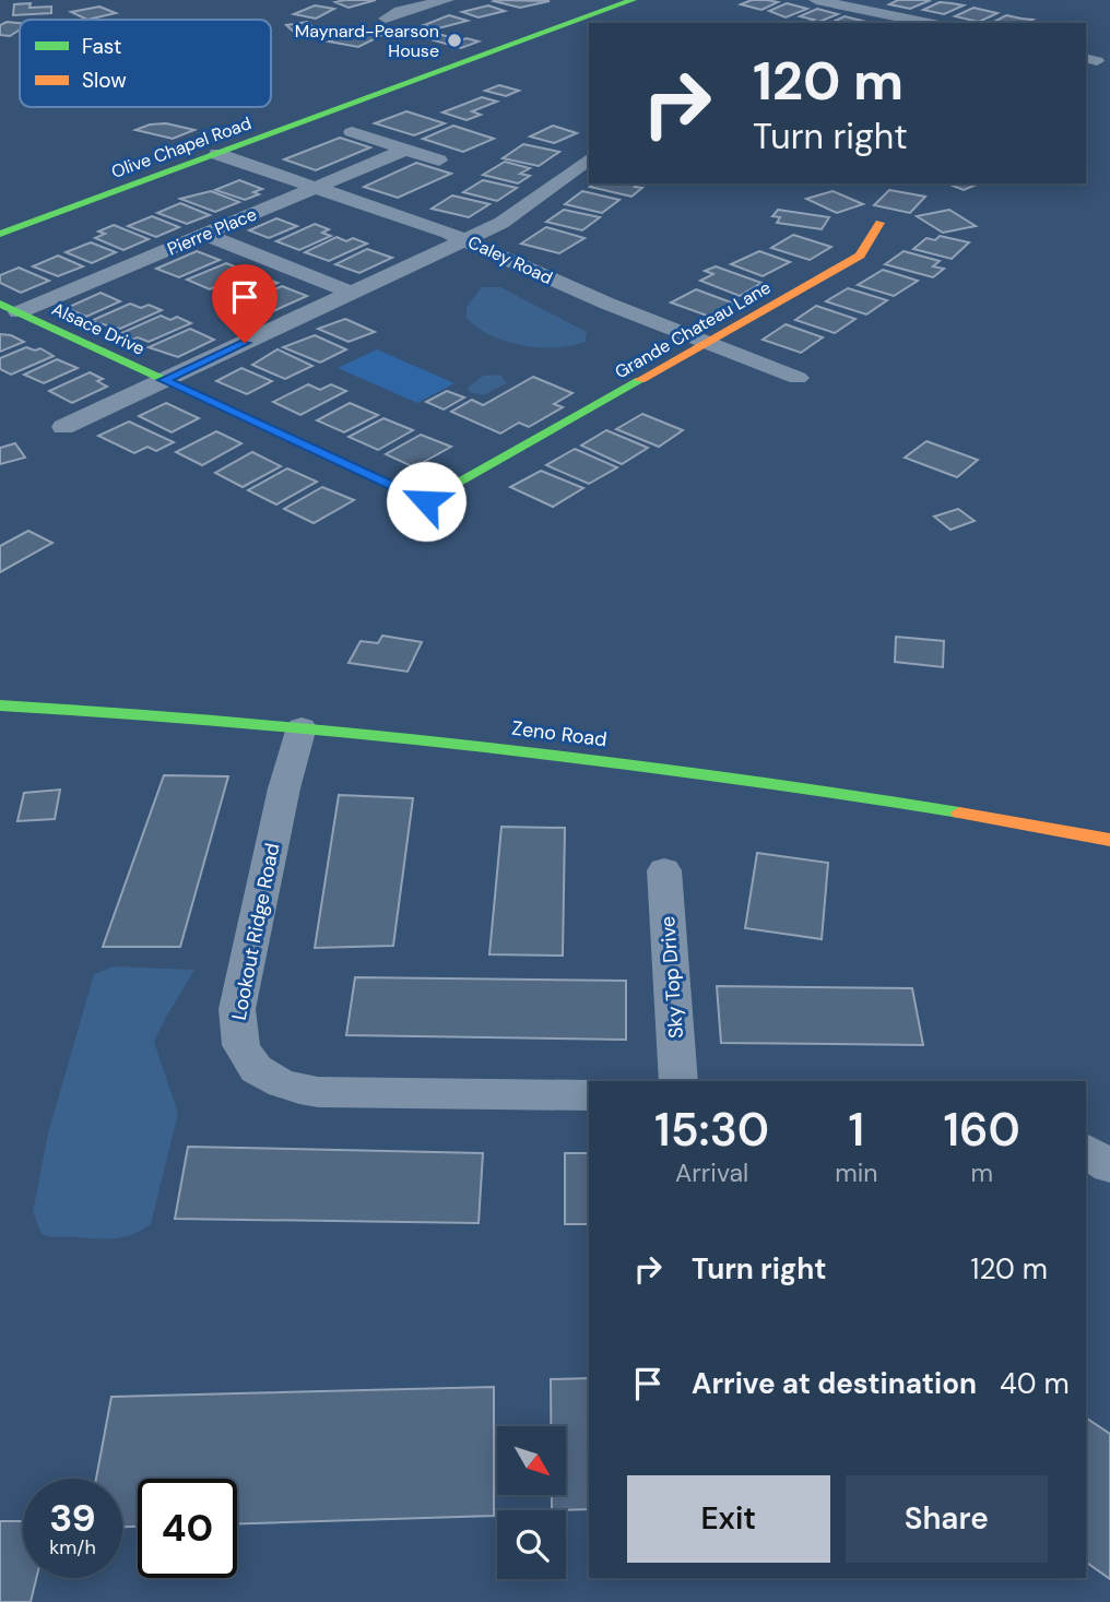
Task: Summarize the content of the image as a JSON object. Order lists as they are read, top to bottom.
{
  "streets": {
    "street": [
      "Olive Chapel Road",
      "Pierre Place",
      "Caley Road",
      "Alsace Drive",
      "Grande Chateau Lane",
      "Zeno Road",
      "Lookout Ridge Road",
      "Sky Top Drive"
    ]
  },
  "crossings": [
    ["Olive Chapel Road", "Caley Road"],
    ["Pierre Place", "Caley Road"],
    ["Pierre Place", "Alsace Drive"],
    ["Caley Road", "Grande Chateau Lane"],
    ["Alsace Drive", "Grande Chateau Lane"],
    ["Zeno Road", "Lookout Ridge Road"]
  ],
  "places": ["Maynard-Pearson House"],
  "legend": ["Fast", "Slow"],
  "north": "bottom right",
  "page": {
    "turn": ["120 m", "Turn right"],
    "eta": [
      "15:30",
      "Arrival",
      "1",
      "min",
      "160",
      "m"
    ],
    "list": [
      {
        "name": "Turn right",
        "value": "120 m"
      },
      {
        "name": "Arrive at destination",
        "value": "40 m"
      }
    ],
    "buttons": ["Exit", "Share"],
    "speed": "39 km/h",
    "limit": "40"
  }
}
